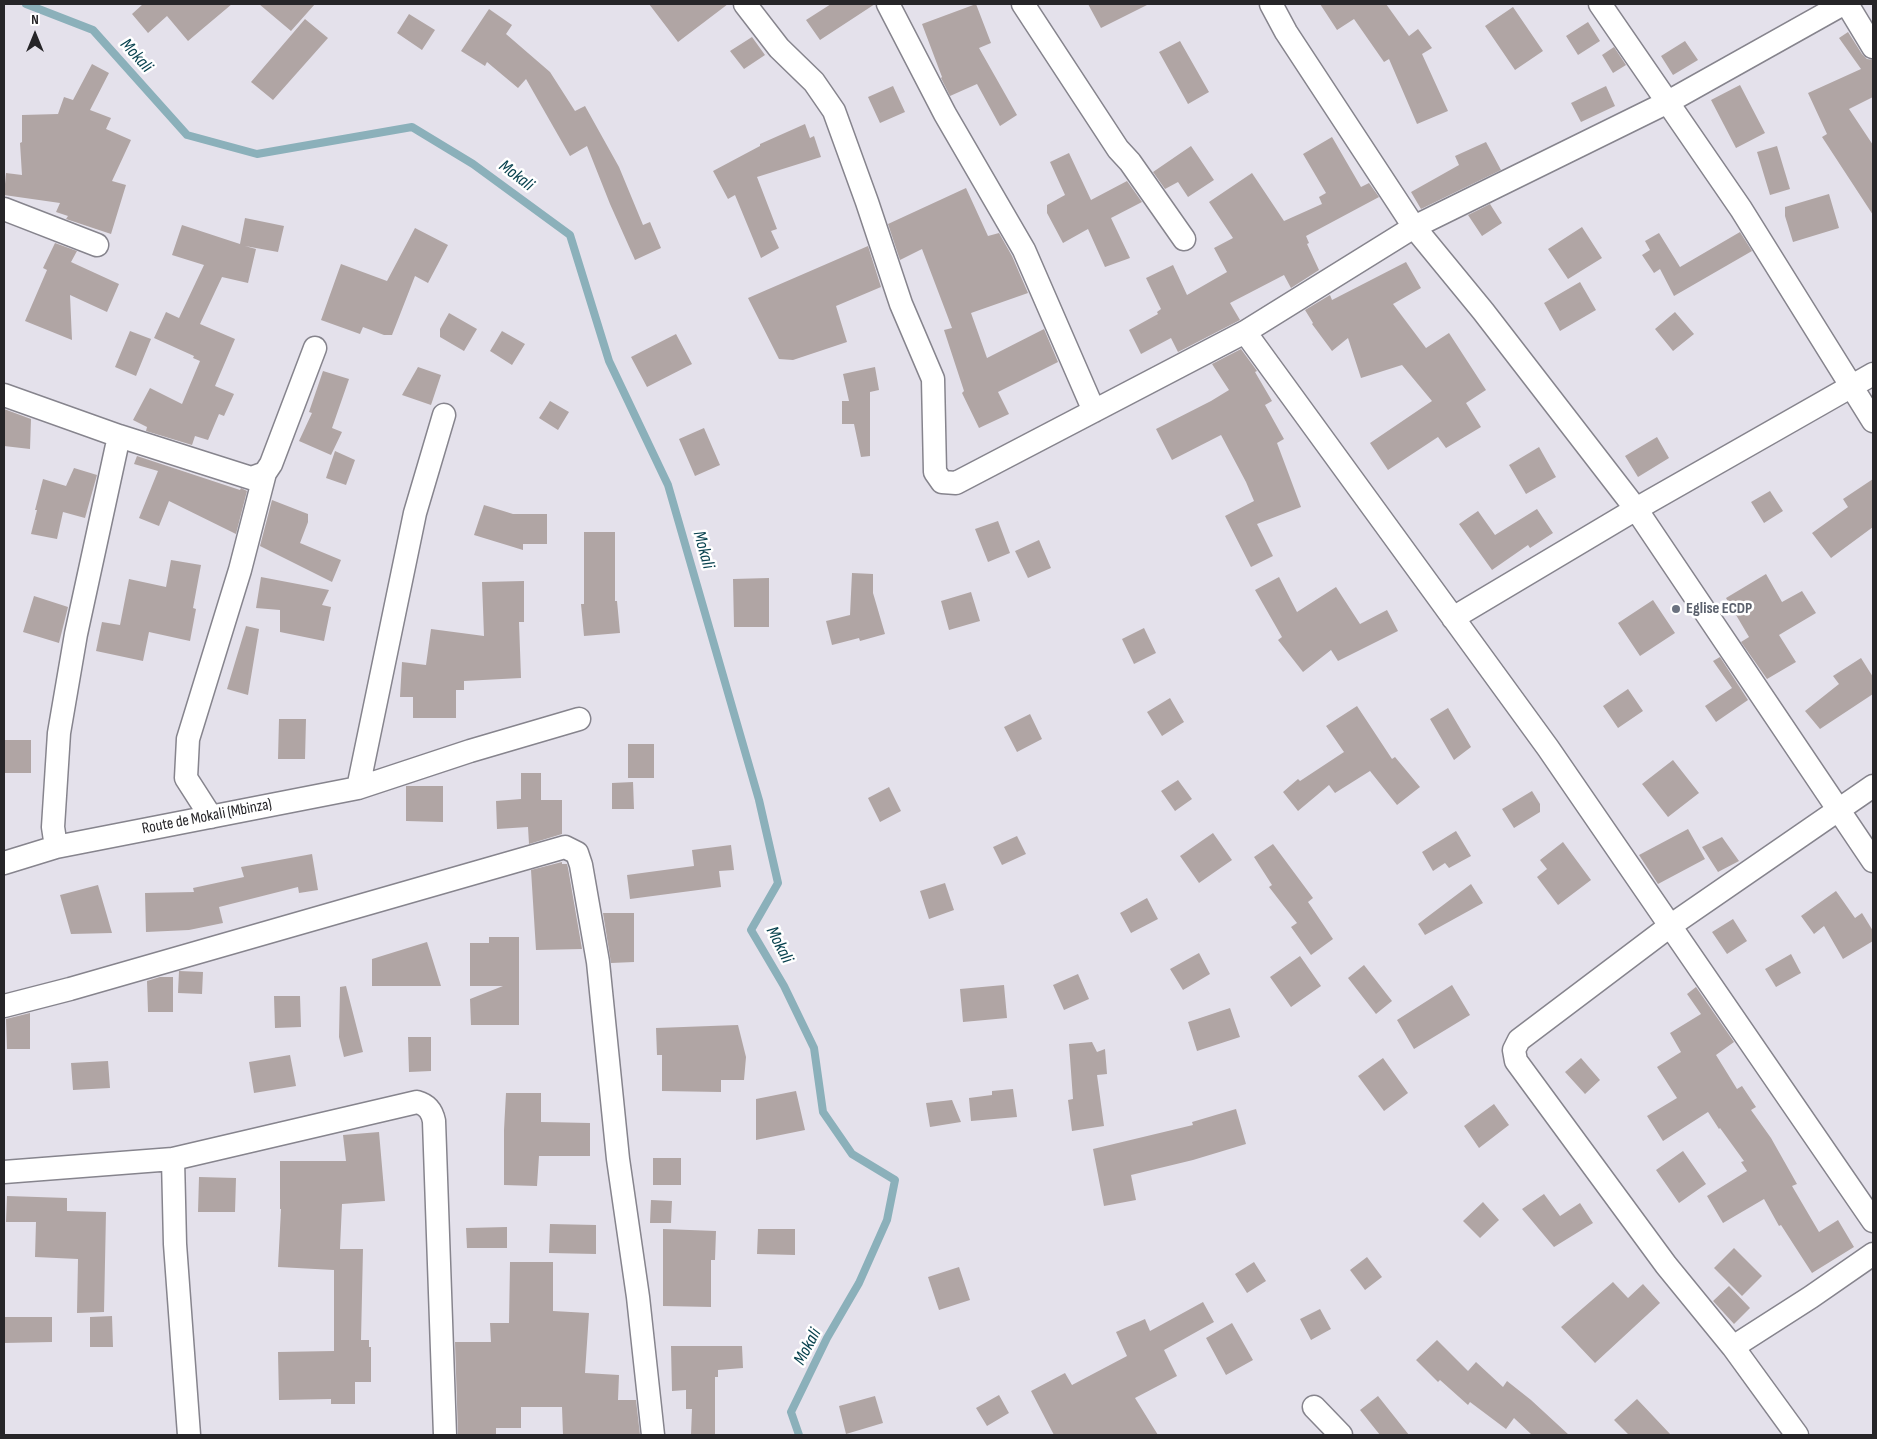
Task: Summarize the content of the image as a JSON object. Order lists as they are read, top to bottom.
{
  "streets": {
    "street": ["Route de Mokali (Mbinza)"]
  },
  "water": ["Mokali"],
  "places": ["Eglise ECDP"],
  "north": "top"
}
